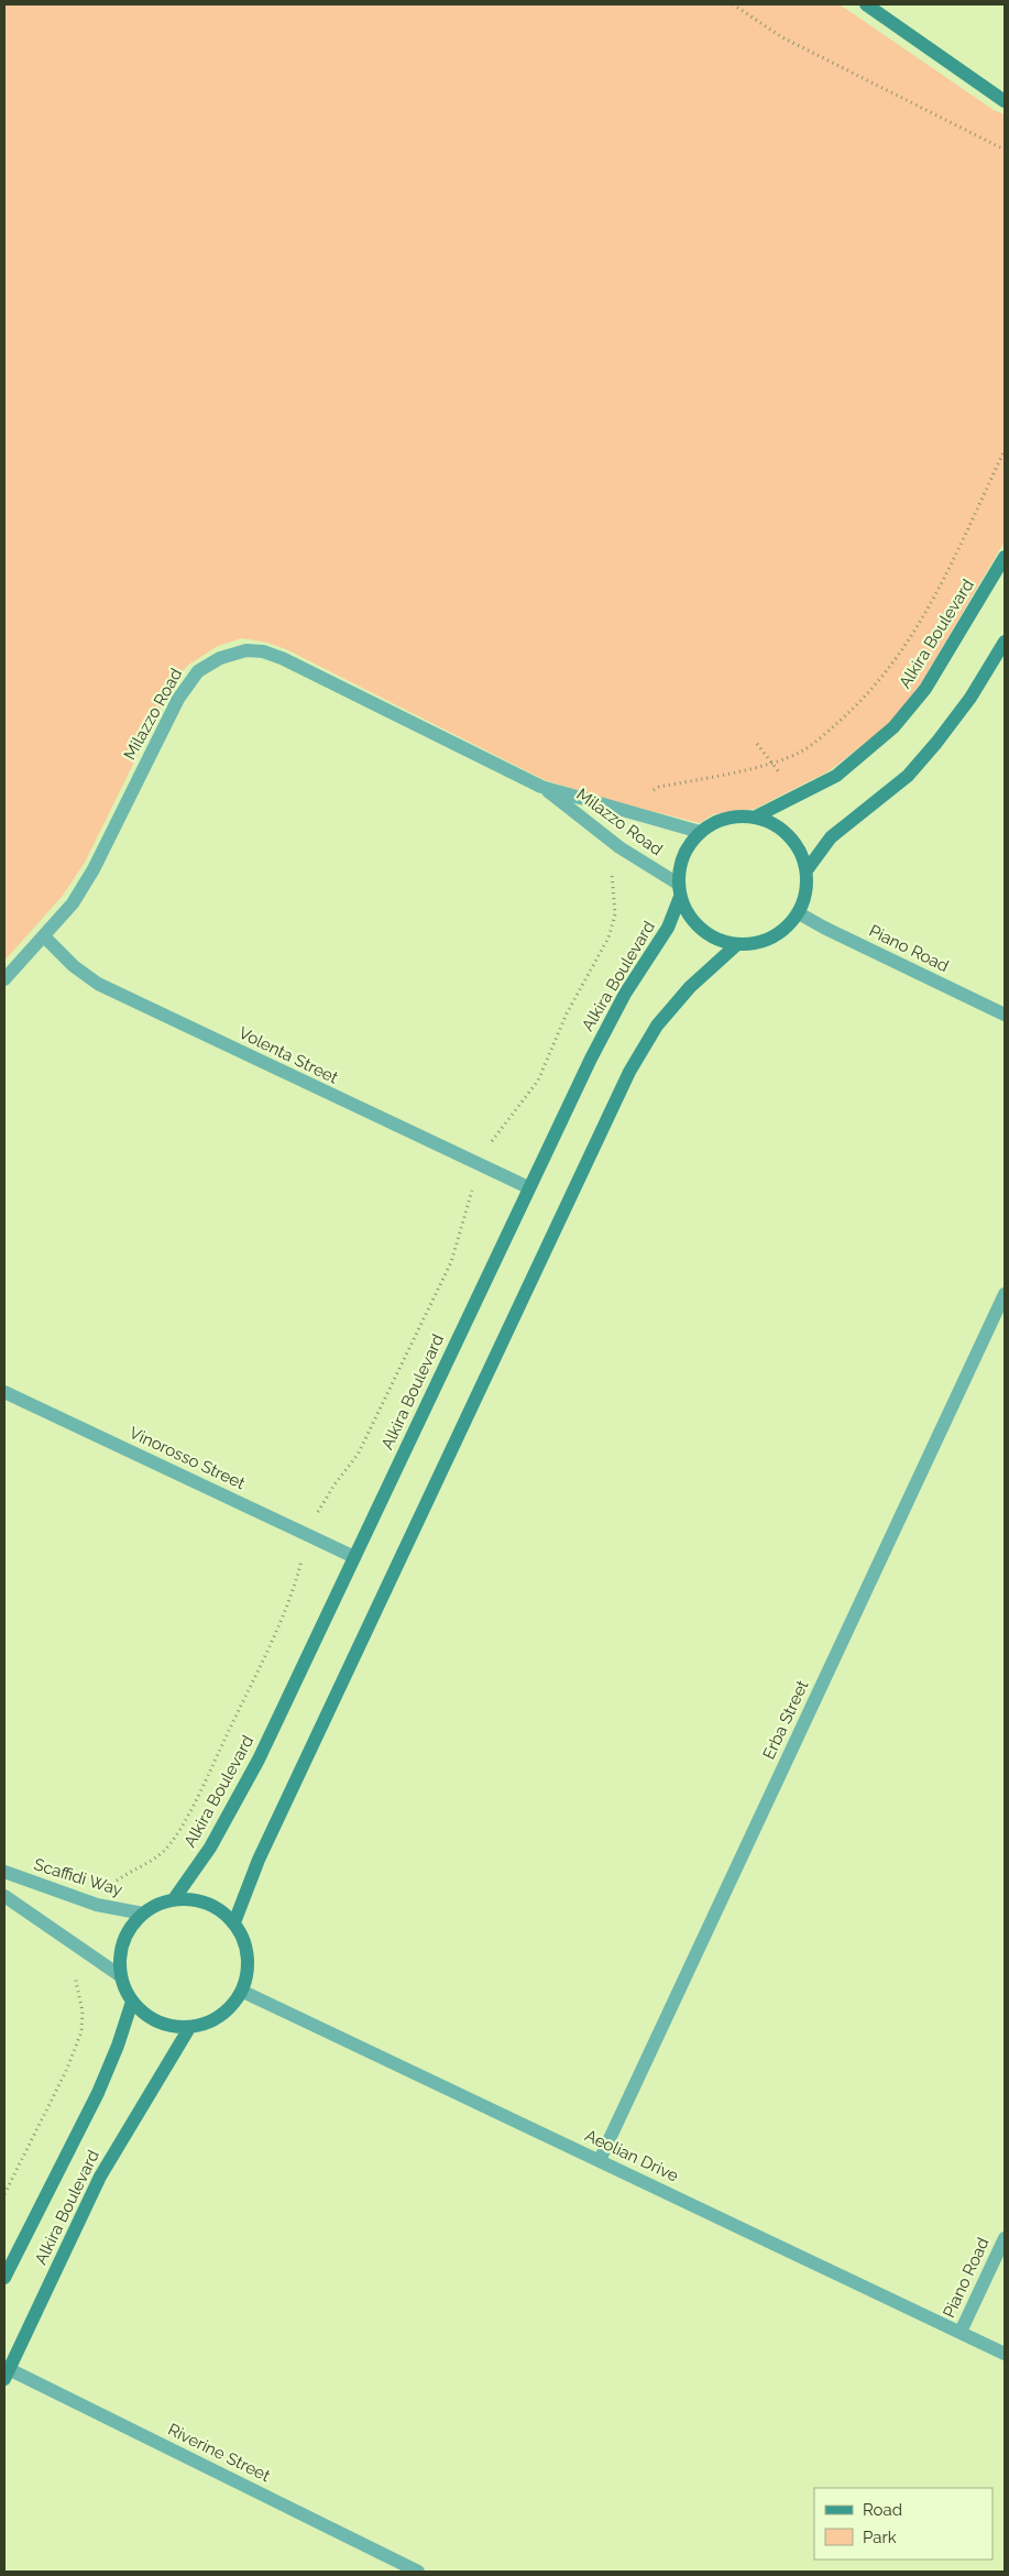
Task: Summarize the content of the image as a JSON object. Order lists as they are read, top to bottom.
{
  "streets": {
    "street": [
      "Alkira Boulevard",
      "Milazzo Road",
      "Piano Road",
      "Volenta Street",
      "Vinorosso Street",
      "Erba Street",
      "Scaffidi Way",
      "Aeolian Drive",
      "Riverine Street"
    ]
  },
  "crossings": [
    ["Alkira Boulevard", "Milazzo Road"],
    ["Alkira Boulevard", "Piano Road"],
    ["Alkira Boulevard", "Volenta Street"],
    ["Alkira Boulevard", "Vinorosso Street"],
    ["Alkira Boulevard", "Scaffidi Way"],
    ["Alkira Boulevard", "Aeolian Drive"],
    ["Alkira Boulevard", "Riverine Street"],
    ["Milazzo Road", "Piano Road"],
    ["Milazzo Road", "Volenta Street"],
    ["Piano Road", "Aeolian Drive"],
    ["Erba Street", "Aeolian Drive"],
    ["Scaffidi Way", "Aeolian Drive"]
  ],
  "legend": ["Road", "Park"]
}
